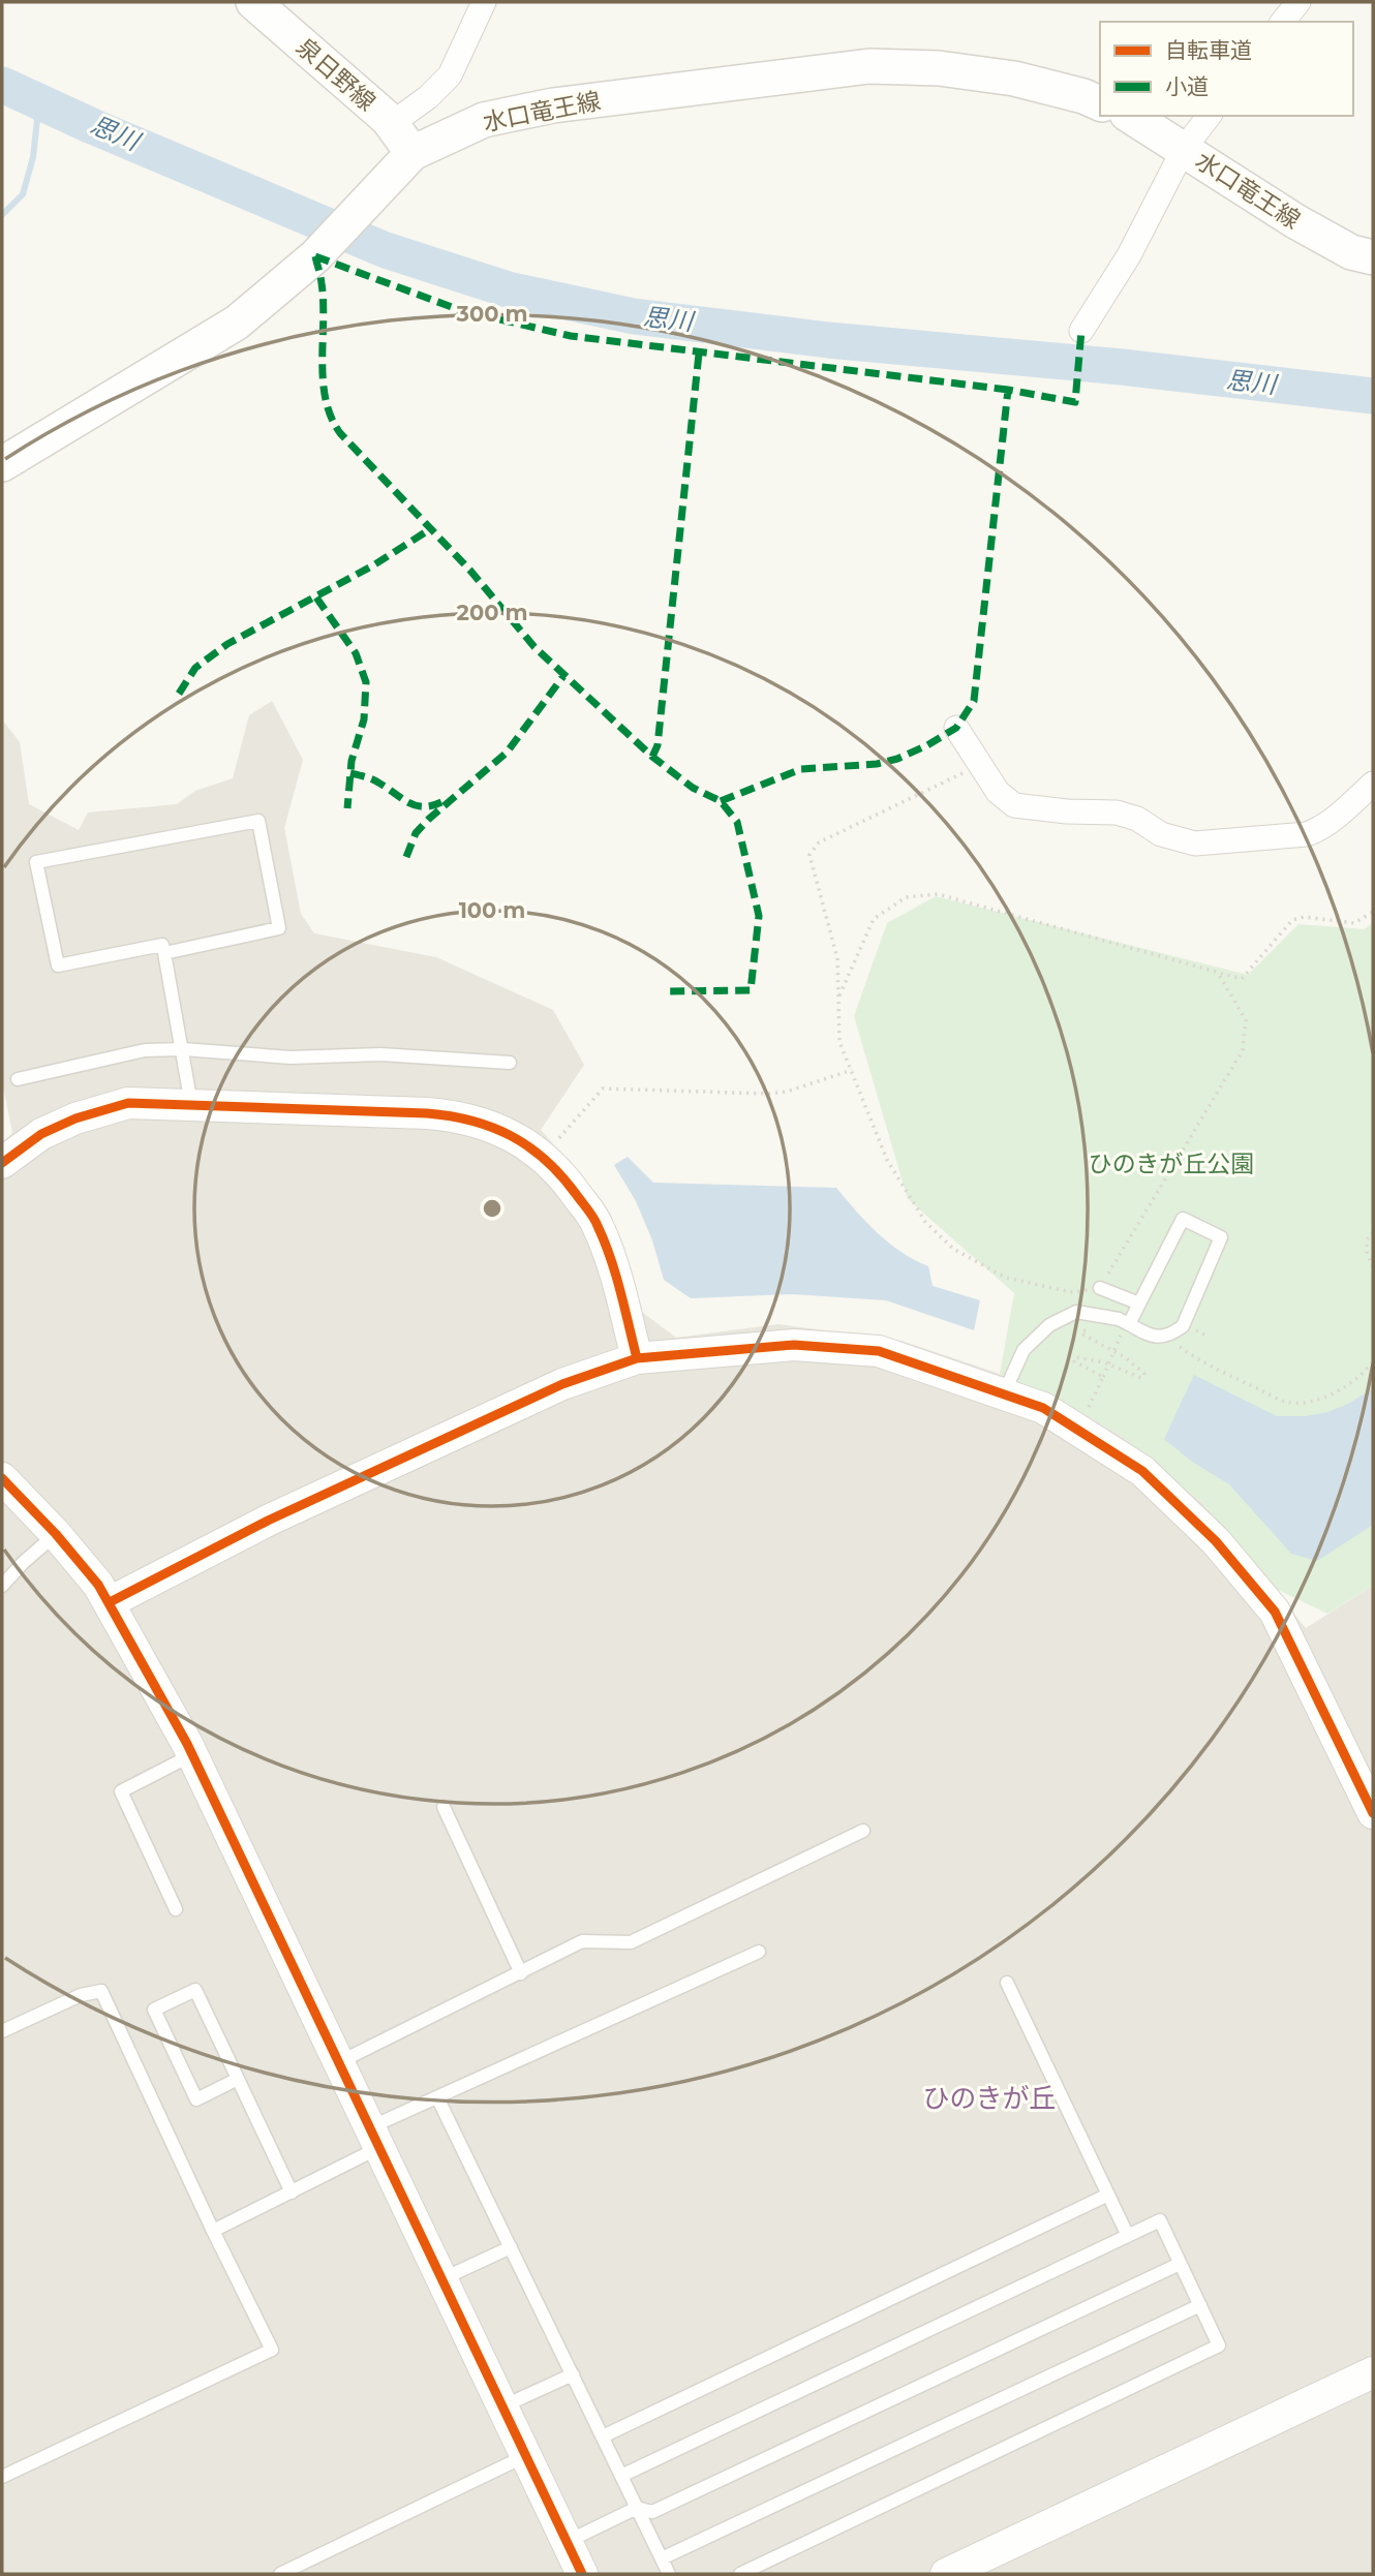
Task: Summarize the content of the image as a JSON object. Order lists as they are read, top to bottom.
{
  "streets": {
    "main road": ["泉日野線", "水口竜王線"]
  },
  "crossings": [
    ["泉日野線", "水口竜王線"]
  ],
  "districts": ["ひのきが丘"],
  "water": ["思川"],
  "parks": ["ひのきが丘公園"],
  "legend": ["自転車道", "小道"],
  "rings": ["300 m", "200 m", "100 m"]
}
